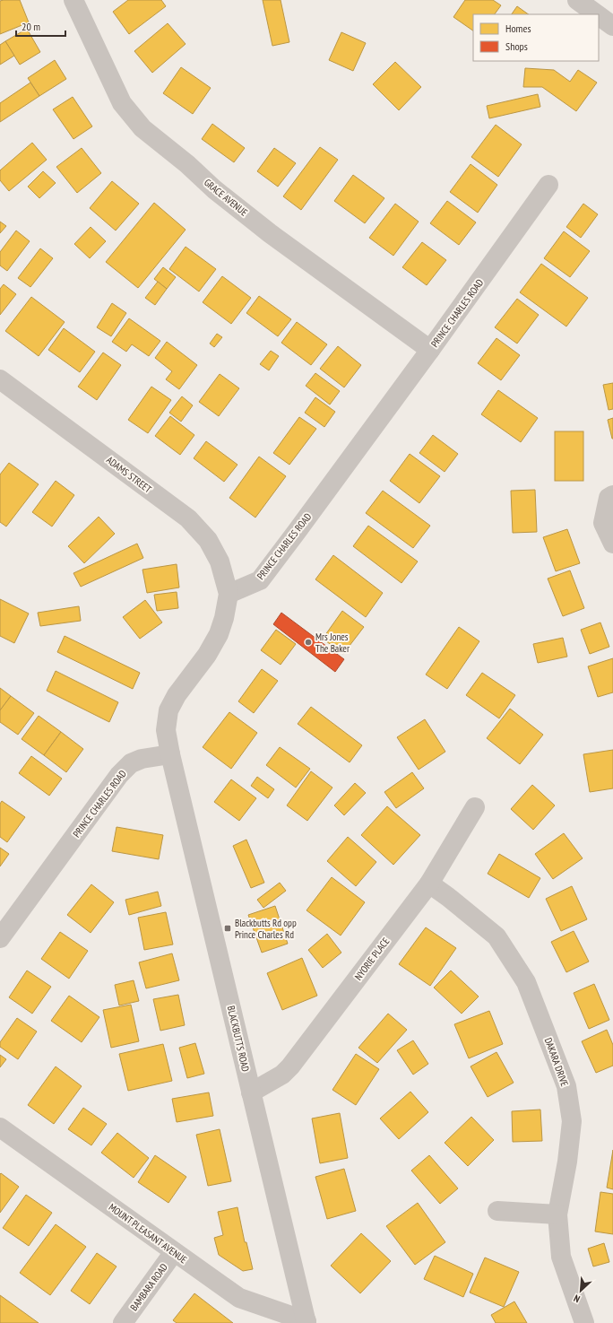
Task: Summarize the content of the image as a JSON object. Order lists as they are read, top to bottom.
{
  "streets": {
    "street": [
      "GRACE AVENUE",
      "PRINCE CHARLES ROAD",
      "ADAMS STREET",
      "NYORIE PLACE",
      "BLACKBUTTS ROAD",
      "DAKARA DRIVE",
      "MOUNT PLEASANT AVENUE",
      "BAMBARA ROAD"
    ]
  },
  "crossings": [
    ["GRACE AVENUE", "PRINCE CHARLES ROAD"],
    ["PRINCE CHARLES ROAD", "ADAMS STREET"],
    ["PRINCE CHARLES ROAD", "BLACKBUTTS ROAD"],
    ["NYORIE PLACE", "BLACKBUTTS ROAD"],
    ["NYORIE PLACE", "DAKARA DRIVE"],
    ["BLACKBUTTS ROAD", "MOUNT PLEASANT AVENUE"],
    ["MOUNT PLEASANT AVENUE", "BAMBARA ROAD"]
  ],
  "places": {
    "other": ["Mrs Jones The Baker"],
    "transit": ["Blackbutts Rd opp Prince Charles Rd"]
  },
  "legend": ["Homes", "Shops"],
  "scale_bar": "20 m",
  "north": "bottom left"
}
